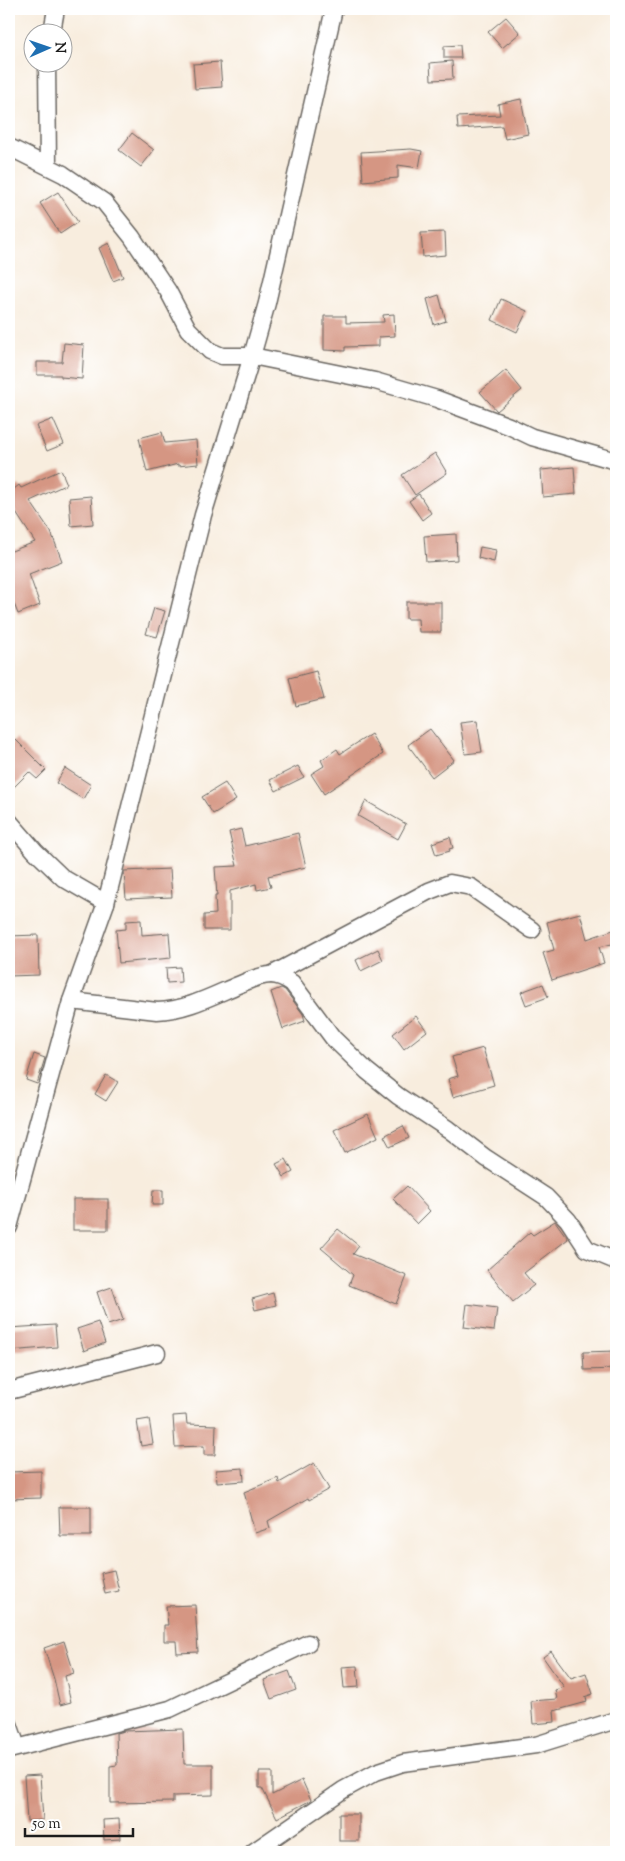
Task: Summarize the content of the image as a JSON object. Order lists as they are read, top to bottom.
{
  "scale_bar": "50 m",
  "north": "right"
}
